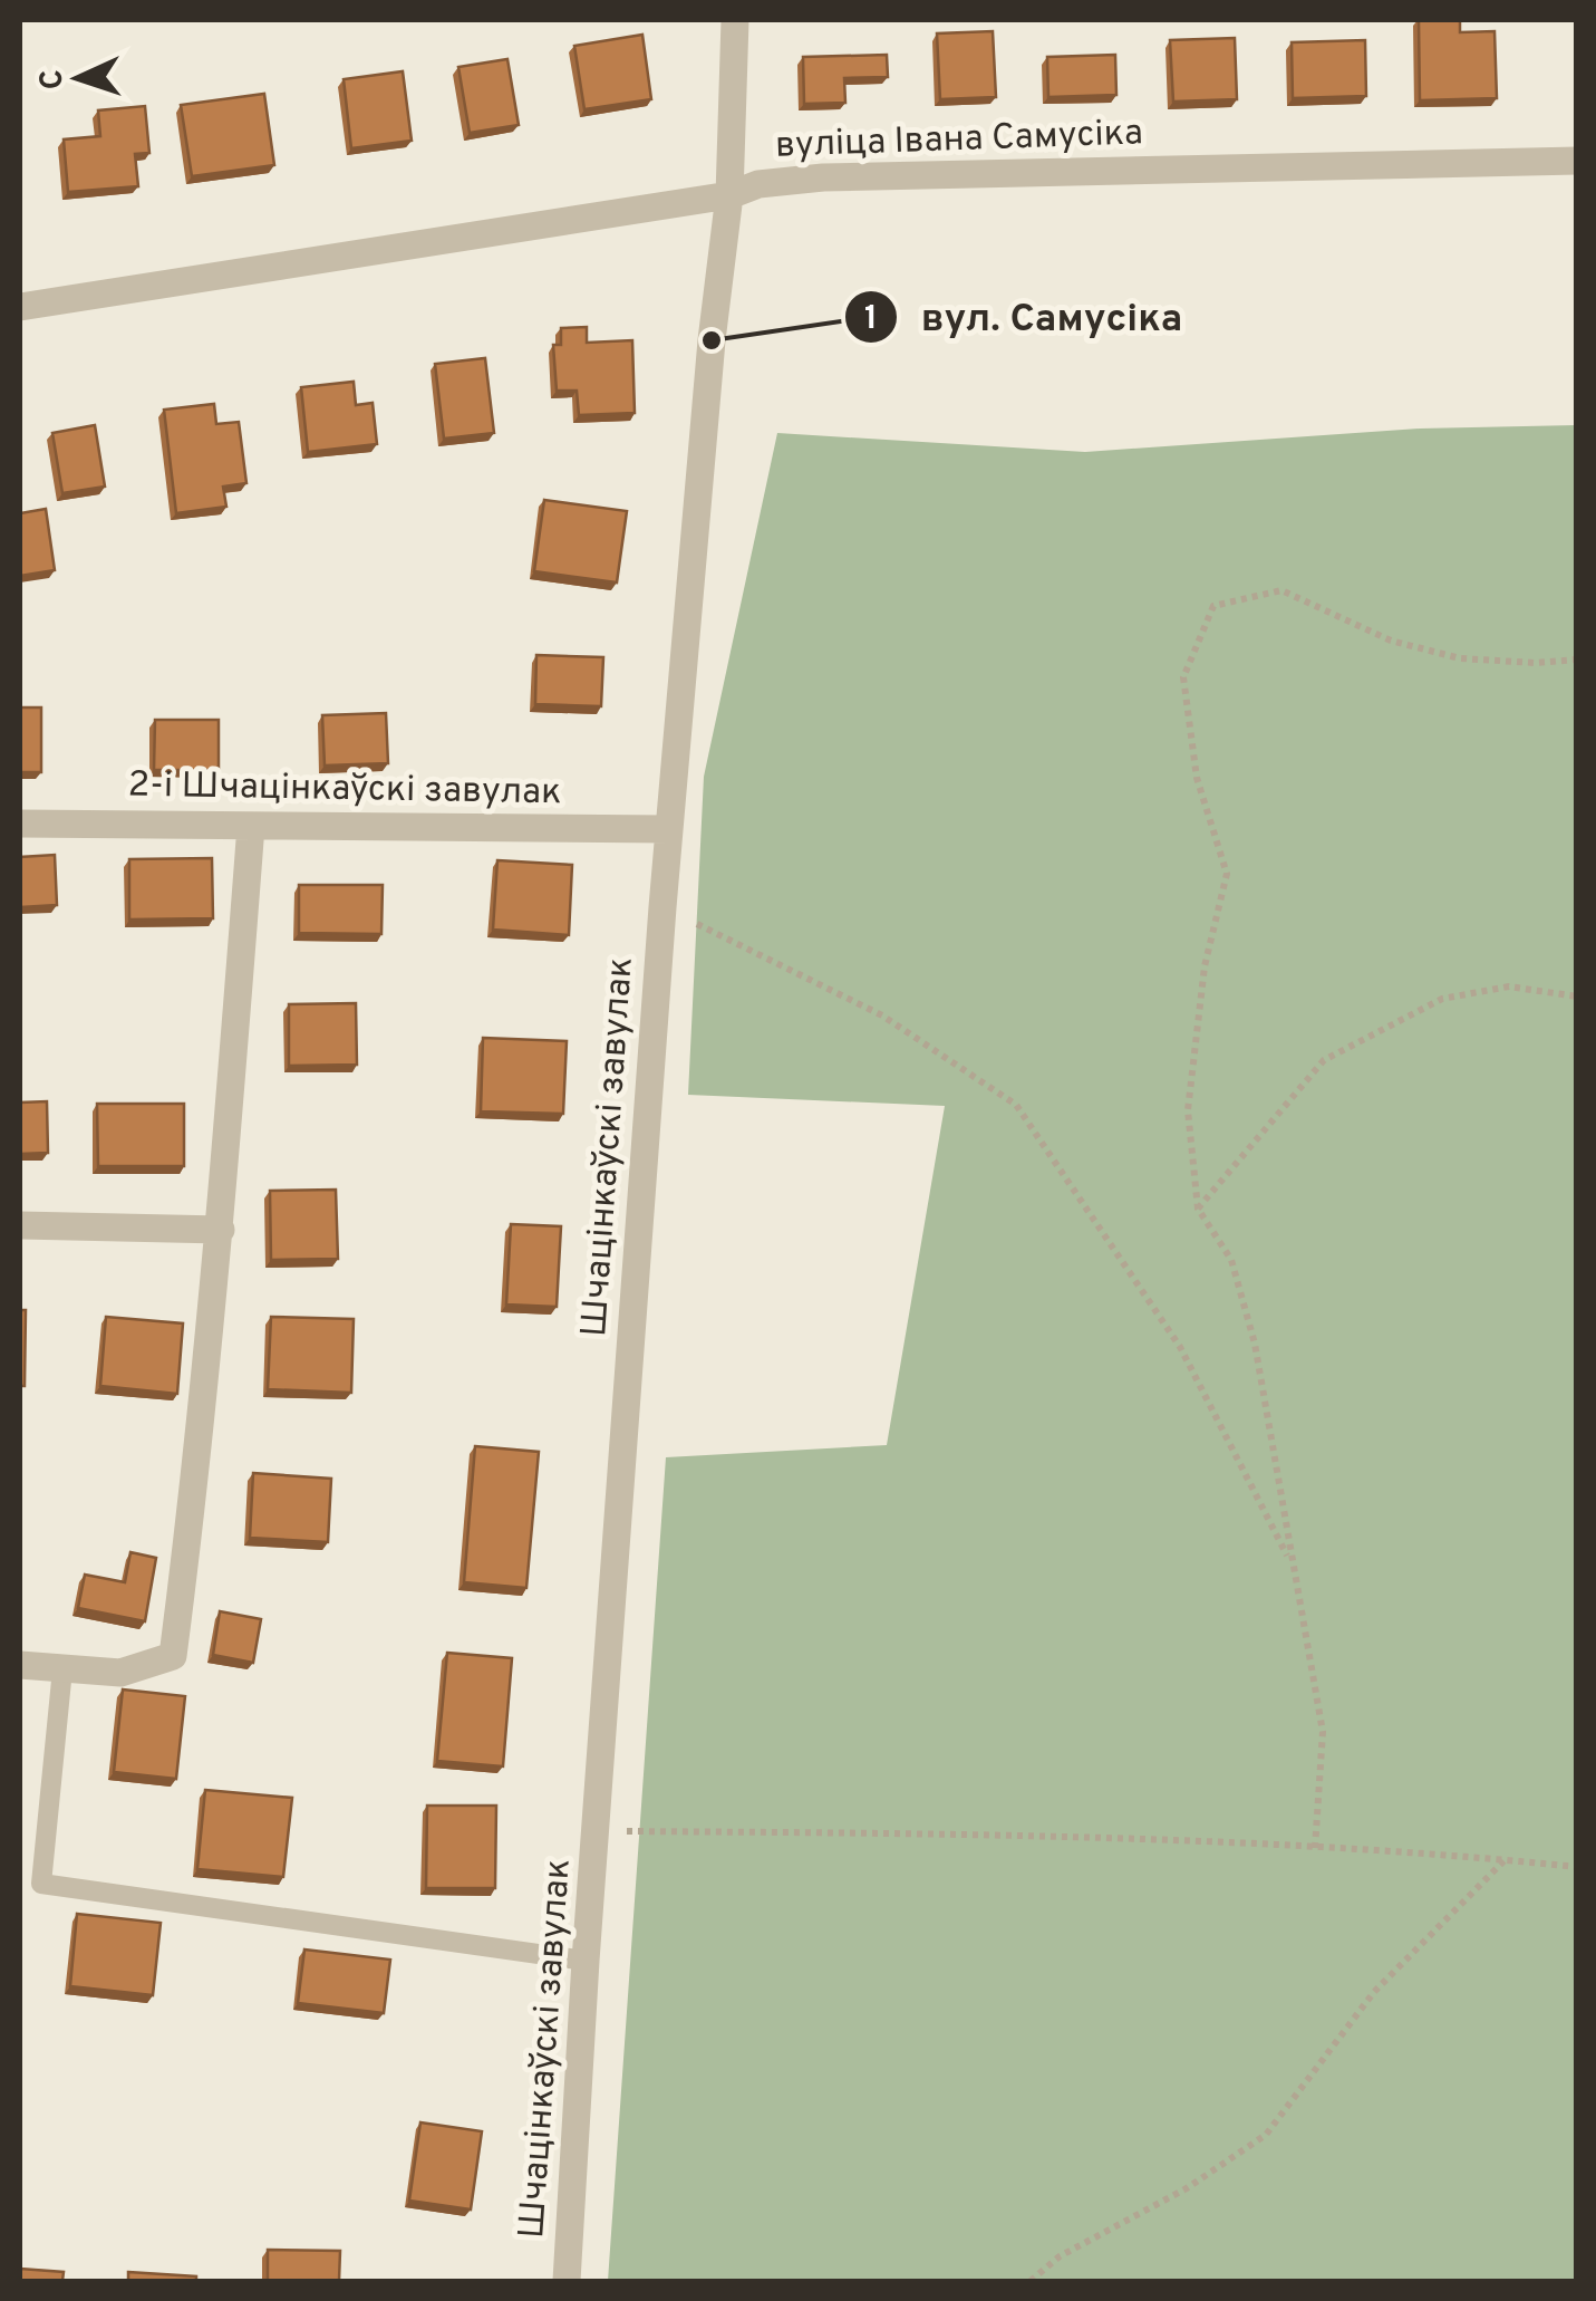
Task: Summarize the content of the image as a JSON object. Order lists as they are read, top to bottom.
{
  "streets": {
    "street": ["вуліца Івана Самусіка", "2-і Шчацінкаўскі завулак", "Шчацінкаўскі завулак"]
  },
  "crossings": [
    ["вуліца Івана Самусіка", "Шчацінкаўскі завулак"],
    ["2-і Шчацінкаўскі завулак", "Шчацінкаўскі завулак"]
  ],
  "places": ["вул. Самусіка"],
  "north": "left"
}
